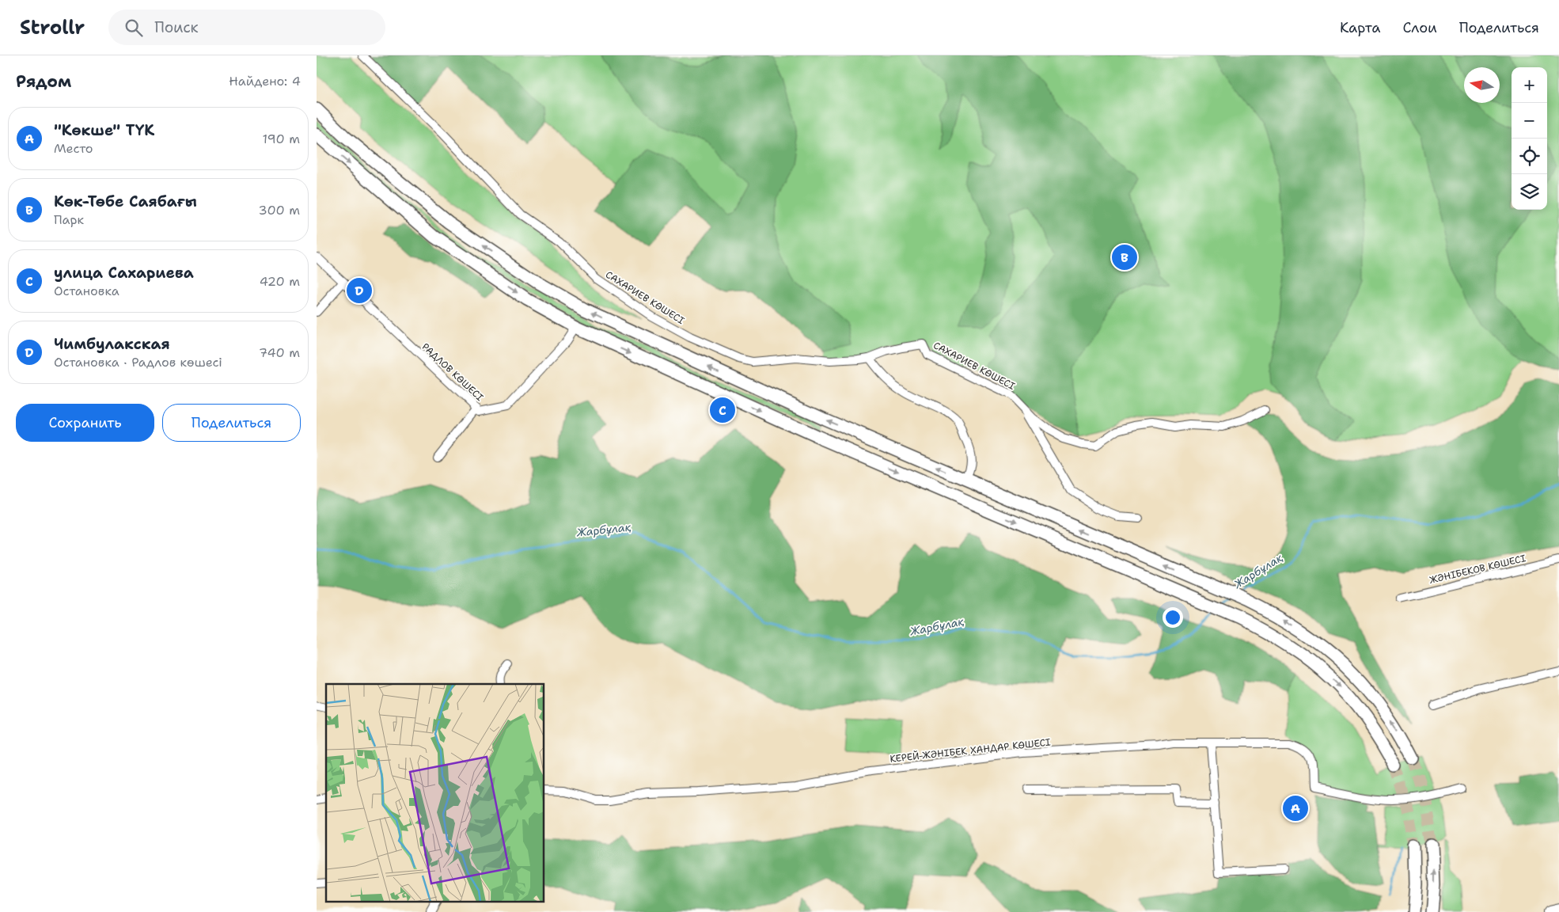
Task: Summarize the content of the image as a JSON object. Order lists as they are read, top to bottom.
{
  "streets": {
    "street": [
      "САХАРИЕВ КӨШЕСІ",
      "РАДЛОВ КӨШЕСІ",
      "ЖӘНІБЕКОВ КӨШЕСІ",
      "КЕРЕЙ-ЖӘНІБЕК ХАНДАР КӨШЕСІ"
    ]
  },
  "water": ["Жарбұлақ"],
  "north": "left",
  "page": {
    "header": "Strollr",
    "search": "Поиск",
    "nav": ["Карта", "Слои", "Поделиться"],
    "heading": ["Рядом", "Найдено: 4"],
    "map_buttons": ["+", "−"],
    "list": [
      {
        "mark": "A",
        "name": "\"Көкше\" ТҮК",
        "note": "Место",
        "value": "190 m"
      },
      {
        "mark": "B",
        "name": "Көк-Төбе Саябағы",
        "note": "Парк",
        "value": "300 m"
      },
      {
        "mark": "C",
        "name": "улица Сахариева",
        "note": "Остановка",
        "value": "420 m"
      },
      {
        "mark": "D",
        "name": "Чимбулакская",
        "note": "Остановка · Радлов көшесі",
        "value": "740 m"
      }
    ],
    "pins": [
      "B",
      "D",
      "C",
      "A"
    ],
    "buttons": ["Сохранить", "Поделиться"]
  }
}
